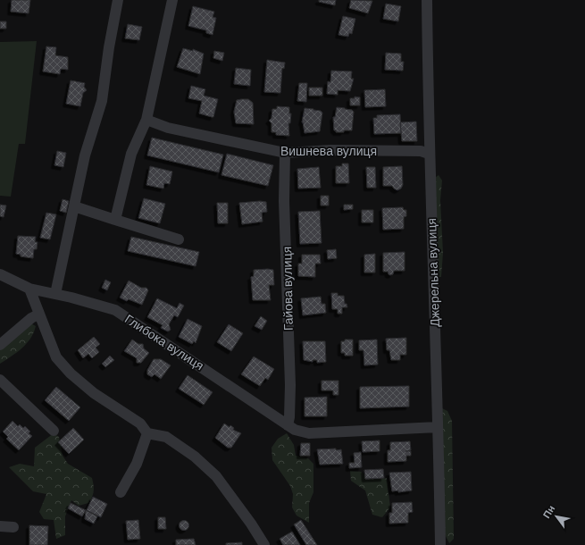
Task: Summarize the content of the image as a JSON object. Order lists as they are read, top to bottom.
{
  "streets": {
    "street": [
      "Вишнева вулиця",
      "Джерельна вулиця",
      "Гайова вулиця",
      "Глибока вулиця"
    ]
  },
  "crossings": [
    ["Вишнева вулиця", "Джерельна вулиця"],
    ["Вишнева вулиця", "Гайова вулиця"],
    ["Джерельна вулиця", "Глибока вулиця"],
    ["Гайова вулиця", "Глибока вулиця"]
  ],
  "north": "top left"
}
